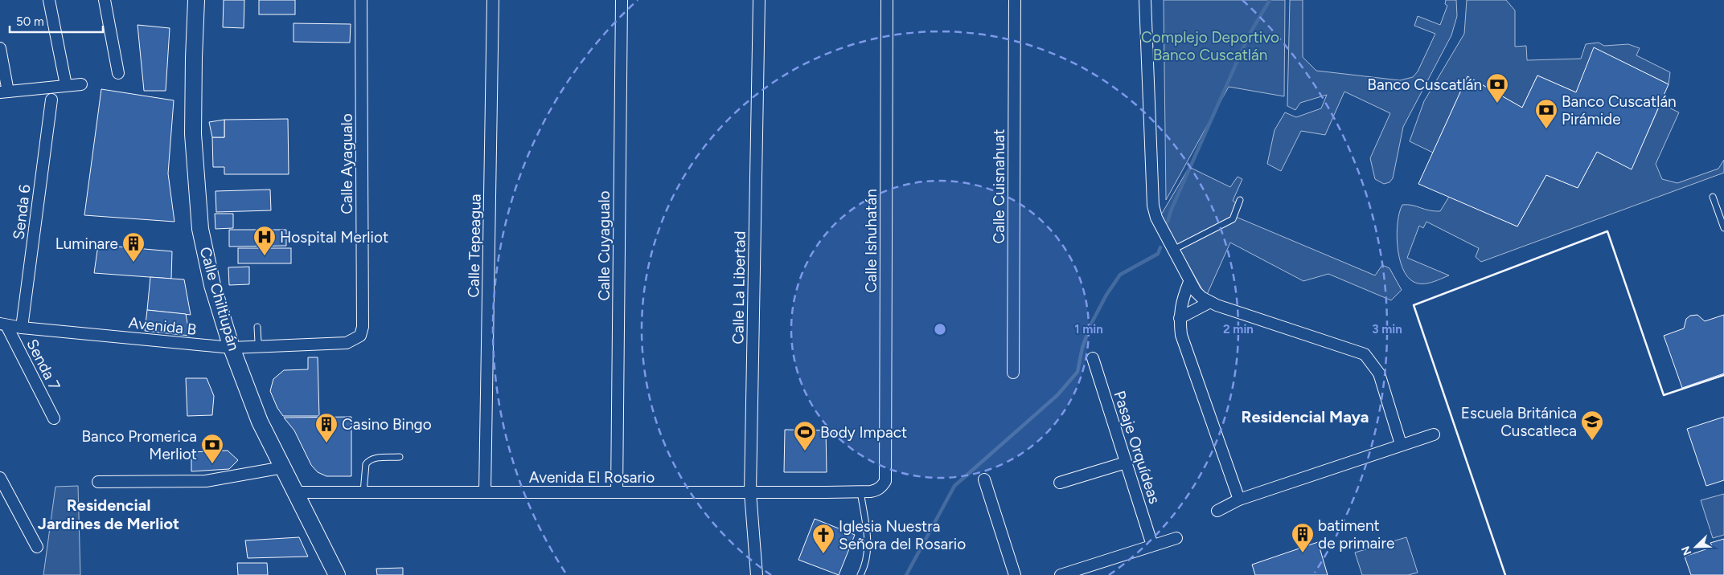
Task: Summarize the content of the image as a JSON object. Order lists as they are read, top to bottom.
{
  "streets": {
    "main road": ["Calle Chiltiupán"],
    "street": [
      "Calle Ayagualo",
      "Calle Cuisnahuat",
      "Senda 6",
      "Calle Ishuhatán",
      "Calle Tepeagua",
      "Calle Cuyagualo",
      "Calle La Libertad",
      "Avenida B",
      "Senda 7",
      "Pasaje Orquídeas",
      "Avenida El Rosario"
    ]
  },
  "crossings": [
    ["Calle Ayagualo", "Avenida B"],
    ["Senda 6", "Avenida B"],
    ["Calle Ishuhatán", "Avenida El Rosario"],
    ["Calle Tepeagua", "Avenida El Rosario"],
    ["Calle Cuyagualo", "Avenida El Rosario"],
    ["Calle La Libertad", "Avenida El Rosario"],
    ["Calle Chiltiupán", "Avenida B"],
    ["Calle Chiltiupán", "Avenida El Rosario"],
    ["Avenida B", "Senda 7"]
  ],
  "districts": ["Residencial Maya", "Residencial Jardines de Merliot"],
  "parks": ["Complejo Deportivo Banco Cuscatlán"],
  "places": {
    "bank": ["Banco Cuscatlán", "Banco Cuscatlán Pirámide", "Banco Promerica Merliot"],
    "hospital": ["Hospital Merliot"],
    "building": ["Luminare", "Casino Bingo", "batiment de primaire"],
    "school or university": ["Escuela Británica Cuscatleca"],
    "sports": ["Body Impact"],
    "church": ["Iglesia Nuestra Señora del Rosario"]
  },
  "scale_bar": "50 m",
  "north": "bottom left",
  "rings": ["1 min", "2 min", "3 min"]
}
